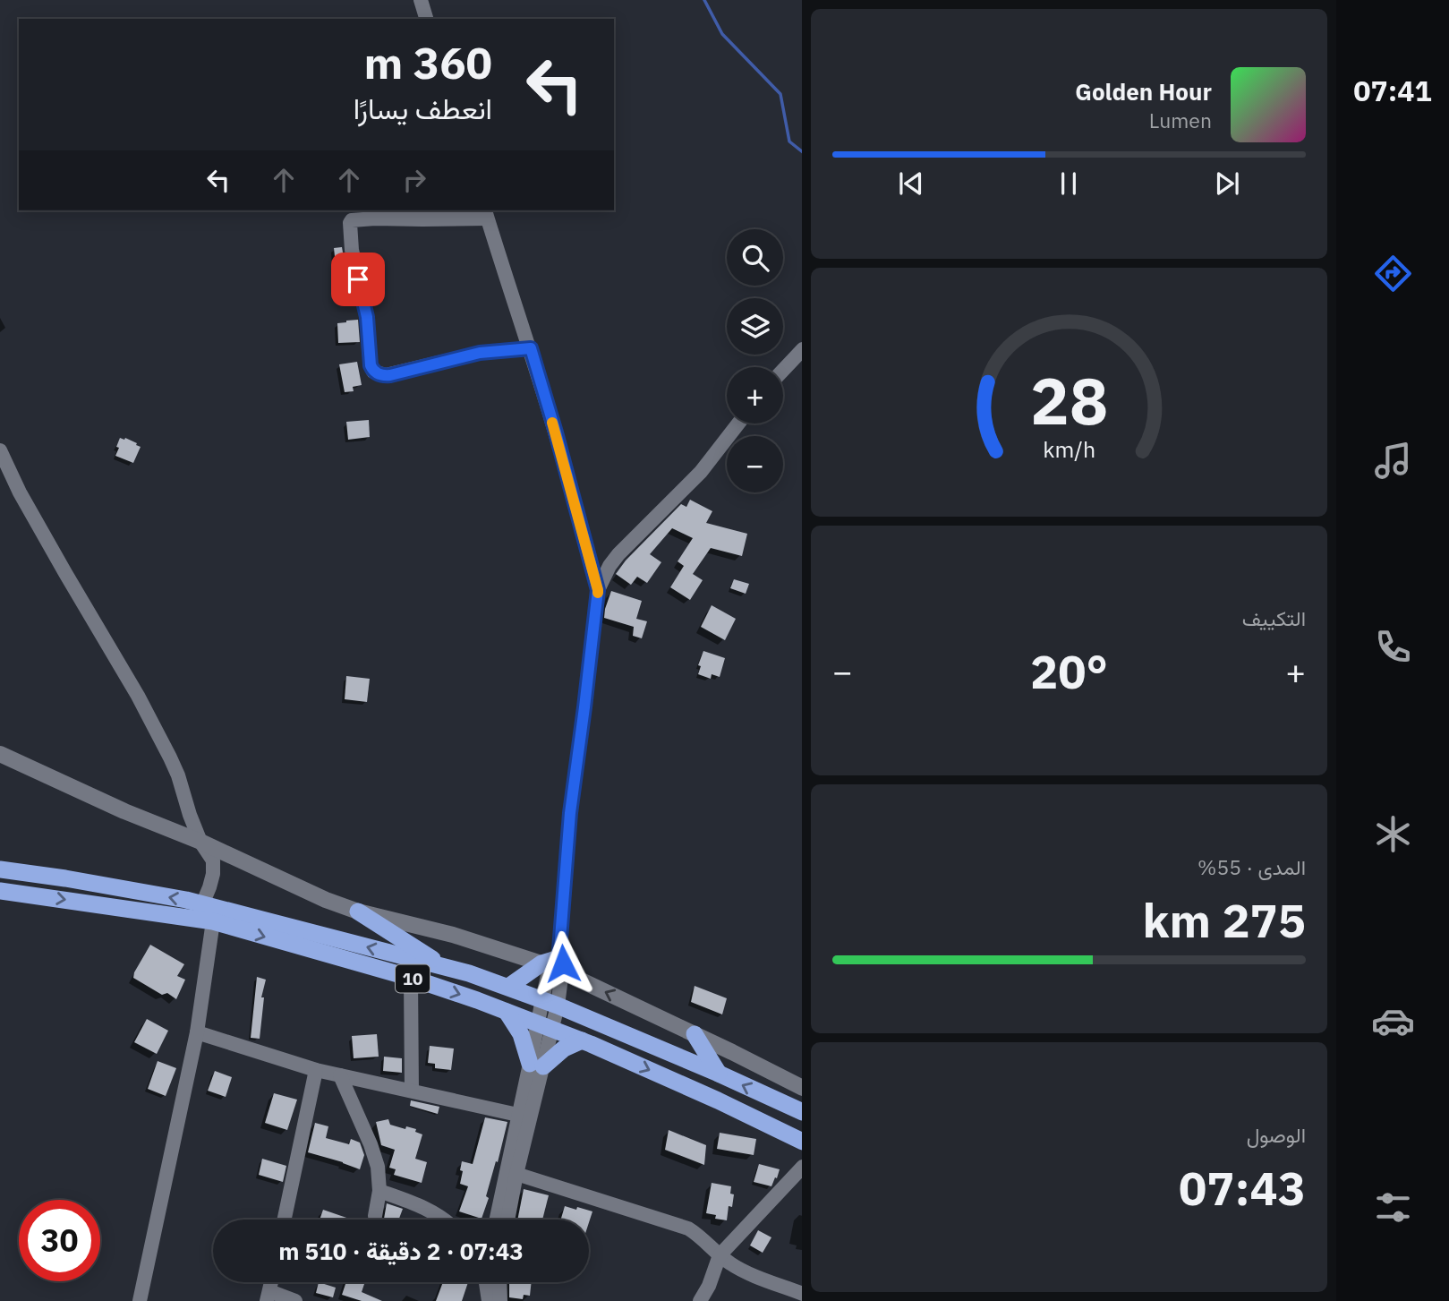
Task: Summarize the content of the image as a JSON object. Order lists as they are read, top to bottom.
{
  "streets": {
    "highway": ["10"]
  },
  "page": {
    "tabs": "07:41",
    "turn": ["360 m", "انعطف يسارًا"],
    "song": ["Golden Hour", "Lumen"],
    "map_buttons": ["+", "−"],
    "tile": [
      "التكييف",
      ["المدى · 55%", "275 km"],
      ["الوصول", "07:43"]
    ],
    "heat": ["−", "20°", "+"],
    "limit": "30",
    "trip": "07:43 · 2 دقيقة · 510 m",
    "gauge": ["28", "km/h"]
  }
}
